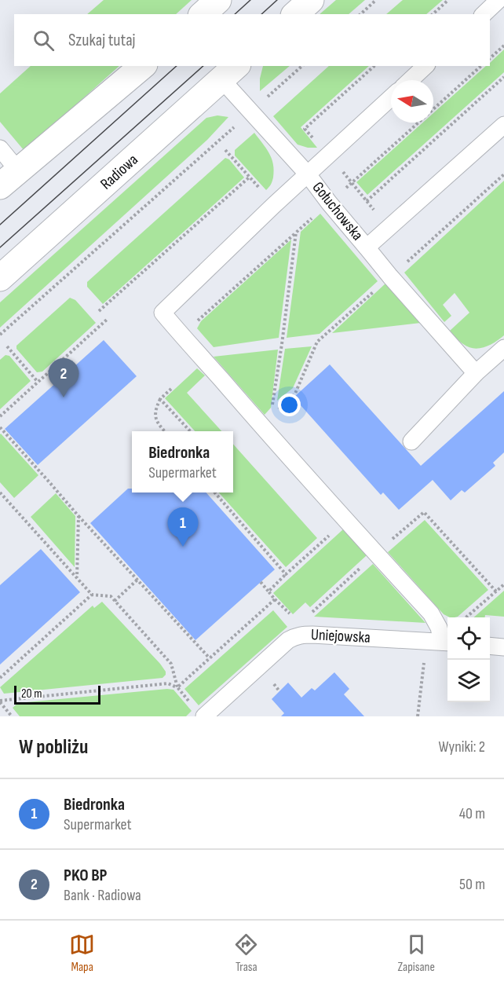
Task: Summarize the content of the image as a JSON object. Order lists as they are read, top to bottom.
{
  "streets": {
    "street": ["Radiowa"],
    "lane": ["Gołuchowska", "Uniejowska"]
  },
  "crossings": [
    ["Radiowa", "Gołuchowska"]
  ],
  "scale_bar": "20 m",
  "north": "left",
  "page": {
    "search": "Szukaj tutaj",
    "pins": ["2", "1"],
    "popup": ["Biedronka", "Supermarket"],
    "scale": "20 m",
    "heading": ["W pobliżu", "Wyniki: 2"],
    "list": [
      {
        "mark": "1",
        "name": "Biedronka",
        "note": "Supermarket",
        "value": "40 m"
      },
      {
        "mark": "2",
        "name": "PKO BP",
        "note": "Bank · Radiowa",
        "value": "50 m"
      }
    ],
    "nav": ["Mapa", "Trasa", "Zapisane"]
  }
}
